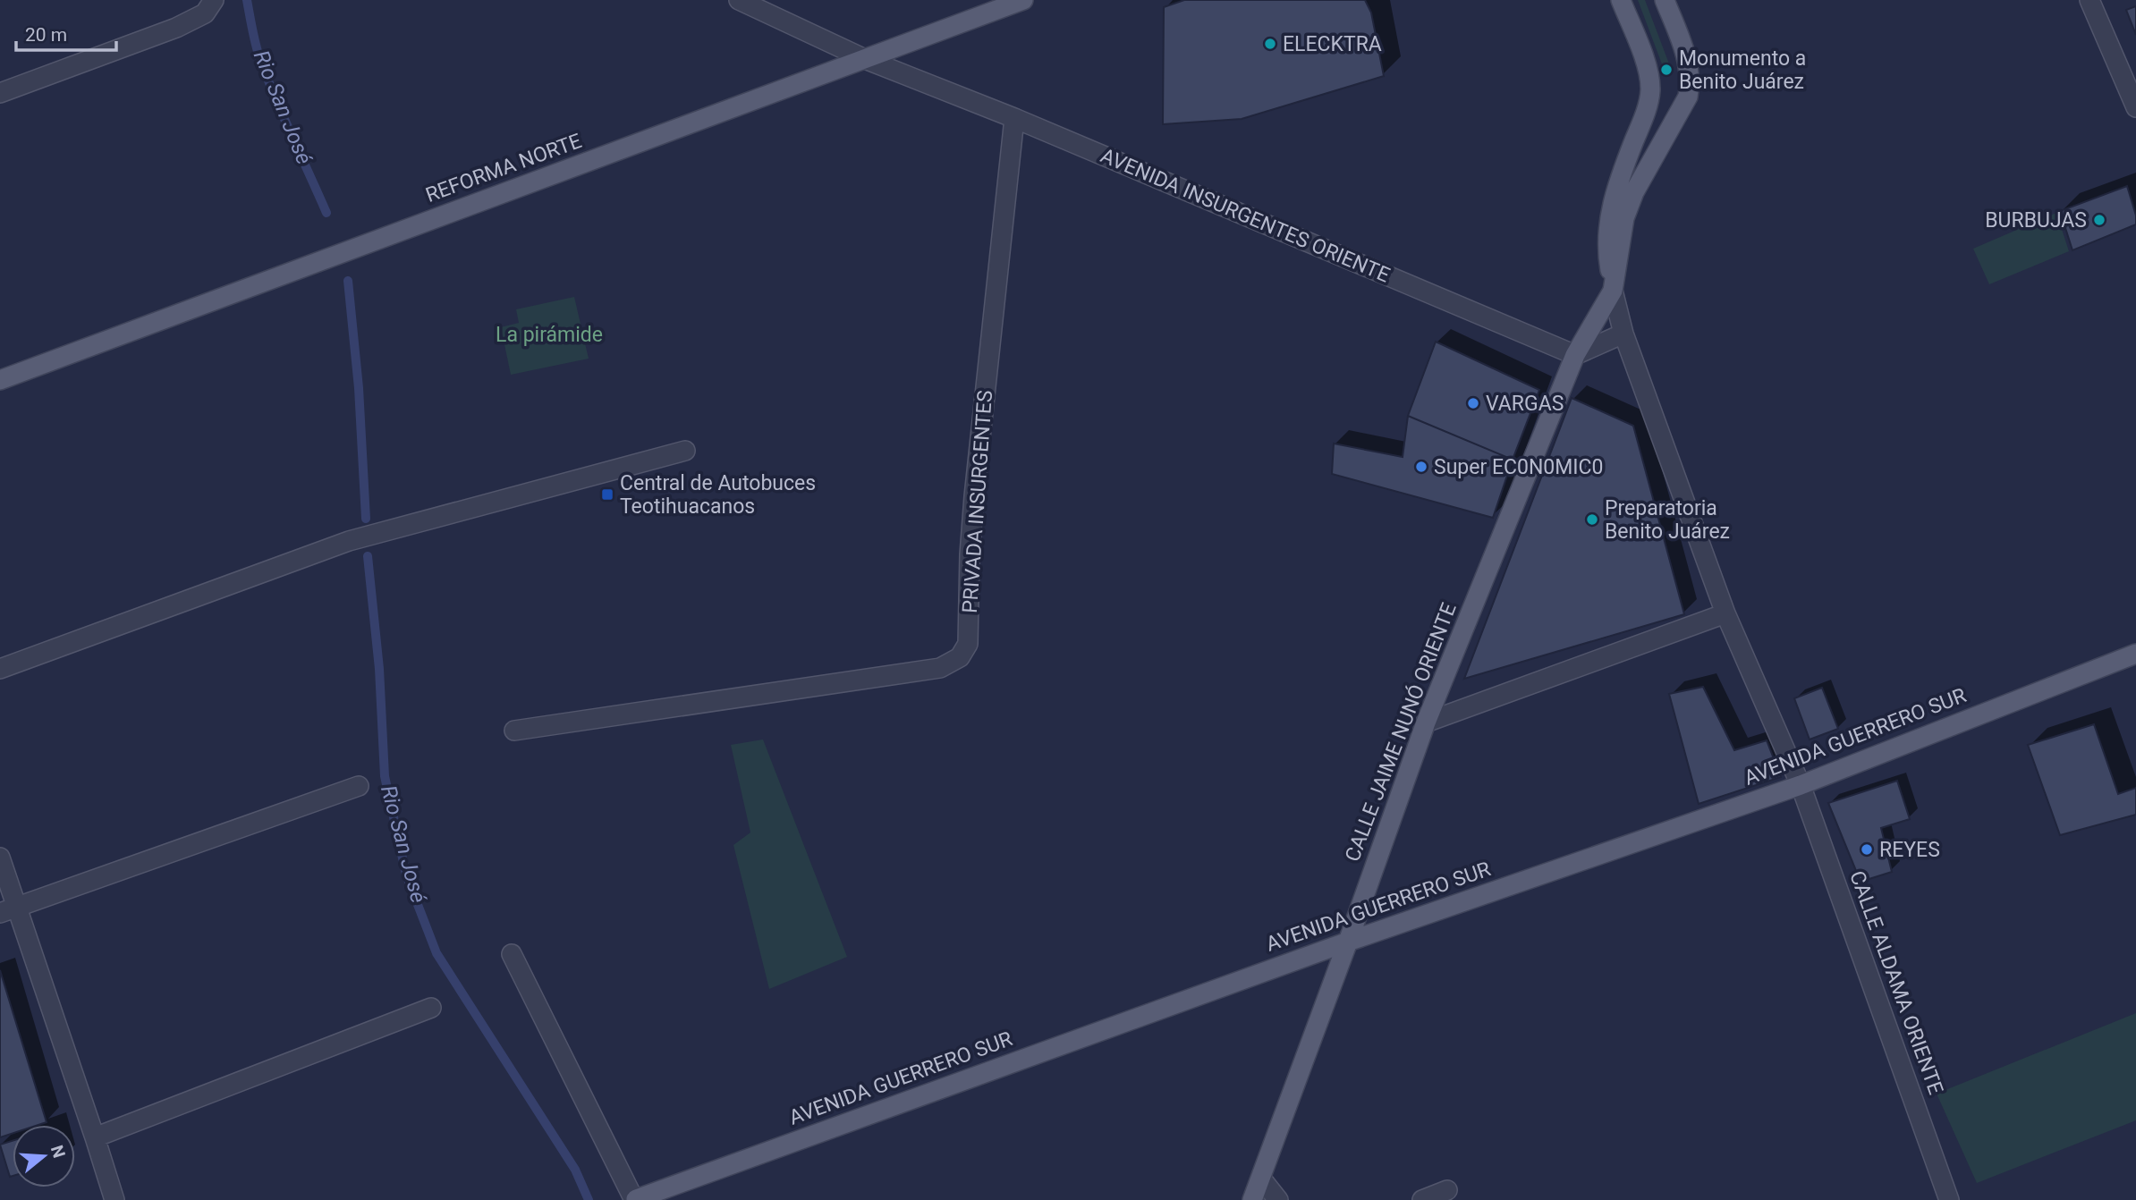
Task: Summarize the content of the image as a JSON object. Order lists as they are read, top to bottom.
{
  "streets": {
    "main road": [
      "REFORMA NORTE",
      "CALLE JAIME NUNÓ ORIENTE",
      "AVENIDA GUERRERO SUR",
      "CALLE ALDAMA ORIENTE"
    ],
    "street": ["AVENIDA INSURGENTES ORIENTE", "PRIVADA INSURGENTES"]
  },
  "crossings": [
    ["REFORMA NORTE", "AVENIDA INSURGENTES ORIENTE"],
    ["AVENIDA INSURGENTES ORIENTE", "PRIVADA INSURGENTES"],
    ["AVENIDA INSURGENTES ORIENTE", "CALLE JAIME NUNÓ ORIENTE"],
    ["CALLE JAIME NUNÓ ORIENTE", "AVENIDA GUERRERO SUR"],
    ["CALLE JAIME NUNÓ ORIENTE", "CALLE ALDAMA ORIENTE"],
    ["AVENIDA GUERRERO SUR", "CALLE ALDAMA ORIENTE"]
  ],
  "water": ["Rio San José"],
  "parks": ["La pirámide"],
  "places": {
    "other": [
      "ELECKTRA",
      "Monumento a Benito Juárez",
      "BURBUJAS",
      "VARGAS",
      "Super EC0N0MIC0",
      "Preparatoria Benito Juárez",
      "REYES"
    ],
    "transit": ["Central de Autobuces Teotihuacanos"]
  },
  "scale_bar": "20 m",
  "north": "right"
}
